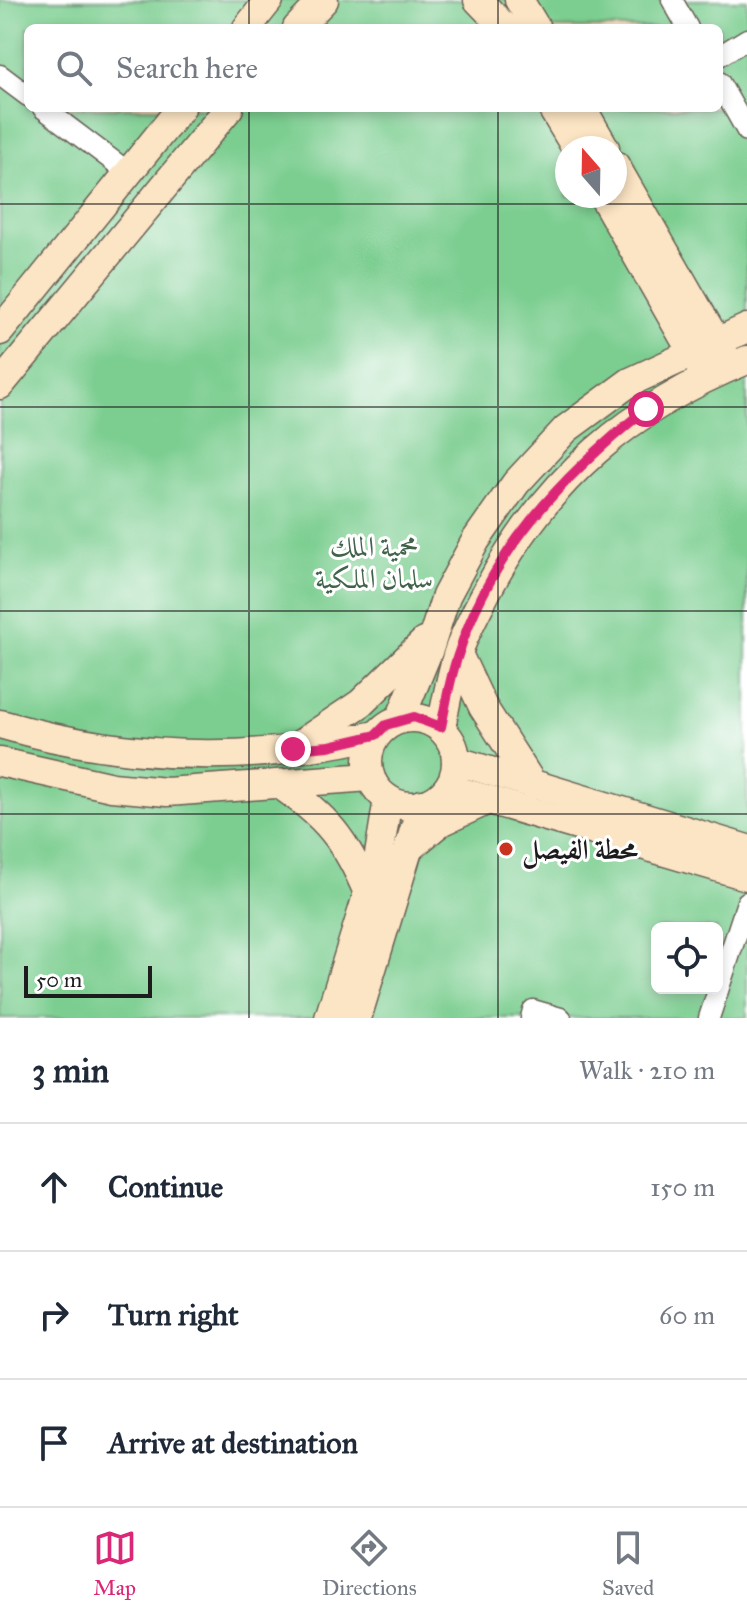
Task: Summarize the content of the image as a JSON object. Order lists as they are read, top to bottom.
{
  "parks": ["محمية الملك سلمان الملكية"],
  "places": ["محطة الفيصل"],
  "scale_bar": "50 m",
  "north": "top",
  "page": {
    "search": "Search here",
    "scale": "50 m",
    "heading": ["3 min", "Walk · 210 m"],
    "list": [
      ["Continue", "150 m"],
      ["Turn right", "60 m"],
      "Arrive at destination"
    ],
    "nav": ["Map", "Directions", "Saved"]
  }
}
